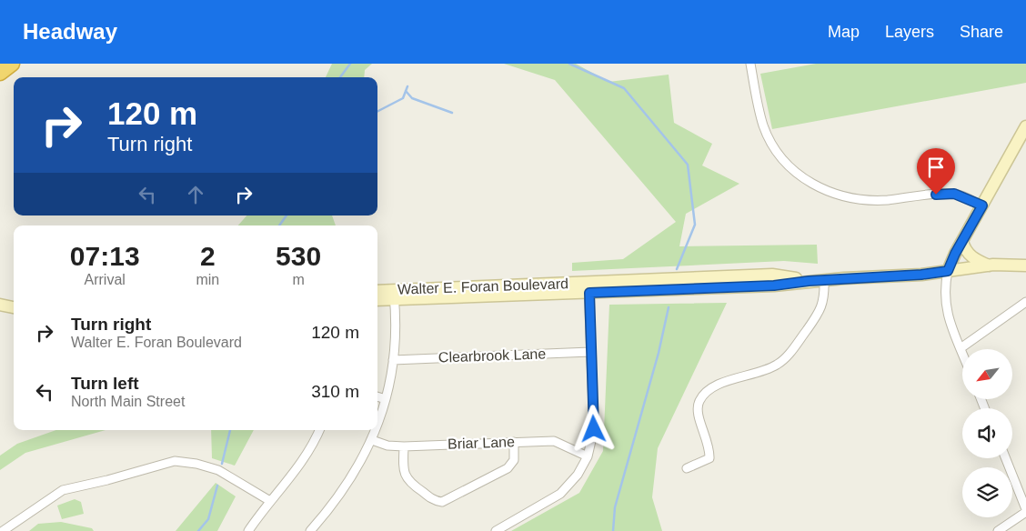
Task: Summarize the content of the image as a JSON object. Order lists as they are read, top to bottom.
{
  "streets": {
    "street": ["Walter E. Foran Boulevard", "Clearbrook Lane", "Briar Lane"]
  },
  "north": "bottom left",
  "page": {
    "header": "Headway",
    "nav": ["Map", "Layers", "Share"],
    "turn": ["120 m", "Turn right"],
    "eta": [
      "07:13",
      "Arrival",
      "2",
      "min",
      "530",
      "m"
    ],
    "list": [
      {
        "name": "Turn right",
        "note": "Walter E. Foran Boulevard",
        "value": "120 m"
      },
      {
        "name": "Turn left",
        "note": "North Main Street",
        "value": "310 m"
      }
    ]
  }
}
